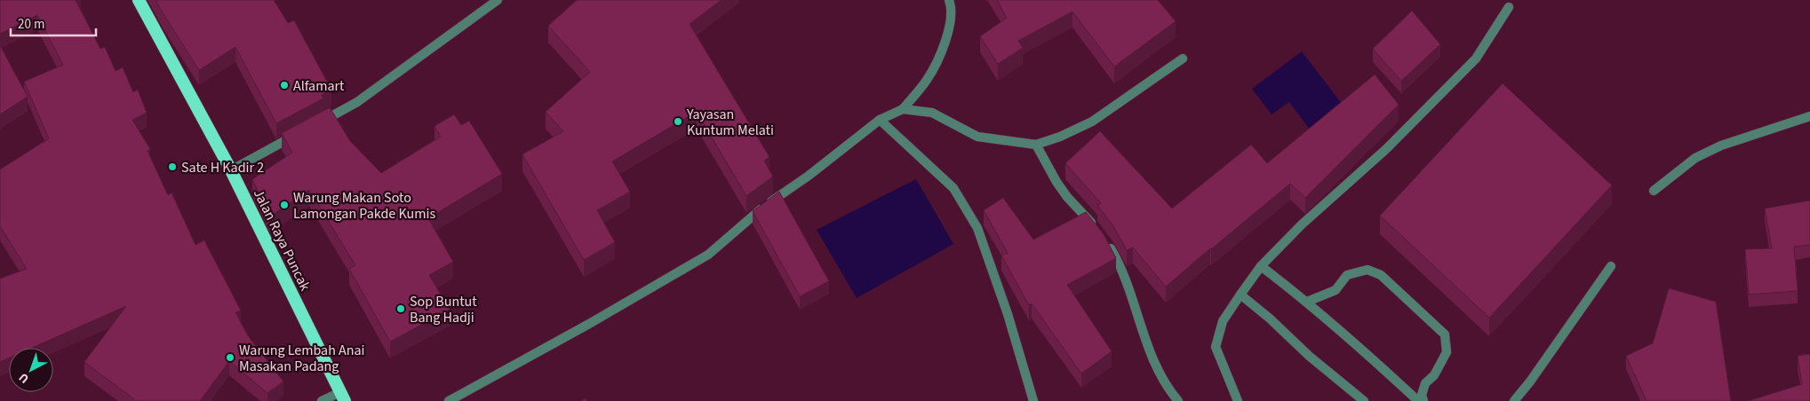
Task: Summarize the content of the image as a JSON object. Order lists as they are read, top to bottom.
{
  "streets": {
    "highway": ["Jalan Raya Puncak"]
  },
  "places": [
    "Alfamart",
    "Yayasan Kuntum Melati",
    "Sate H Kadir 2",
    "Warung Makan Soto Lamongan Pakde Kumis",
    "Sop Buntut Bang Hadji",
    "Warung Lembah Anai Masakan Padang"
  ],
  "scale_bar": "20 m",
  "north": "bottom left"
}
